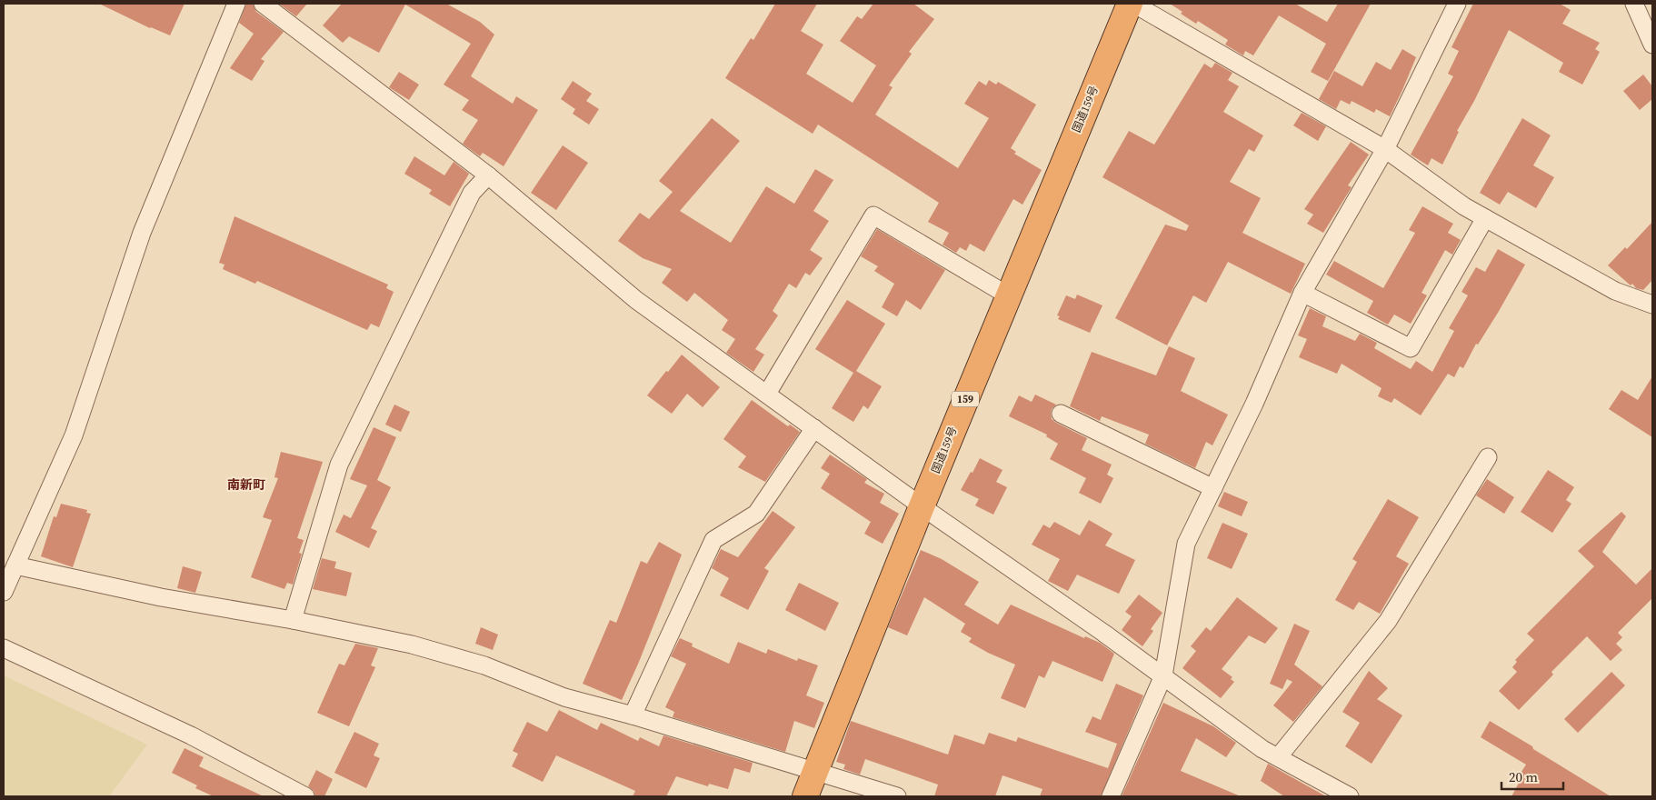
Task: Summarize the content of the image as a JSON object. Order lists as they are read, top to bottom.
{
  "streets": {
    "highway": ["国道159号", "159"]
  },
  "districts": ["南新町"],
  "scale_bar": "20 m"
}
